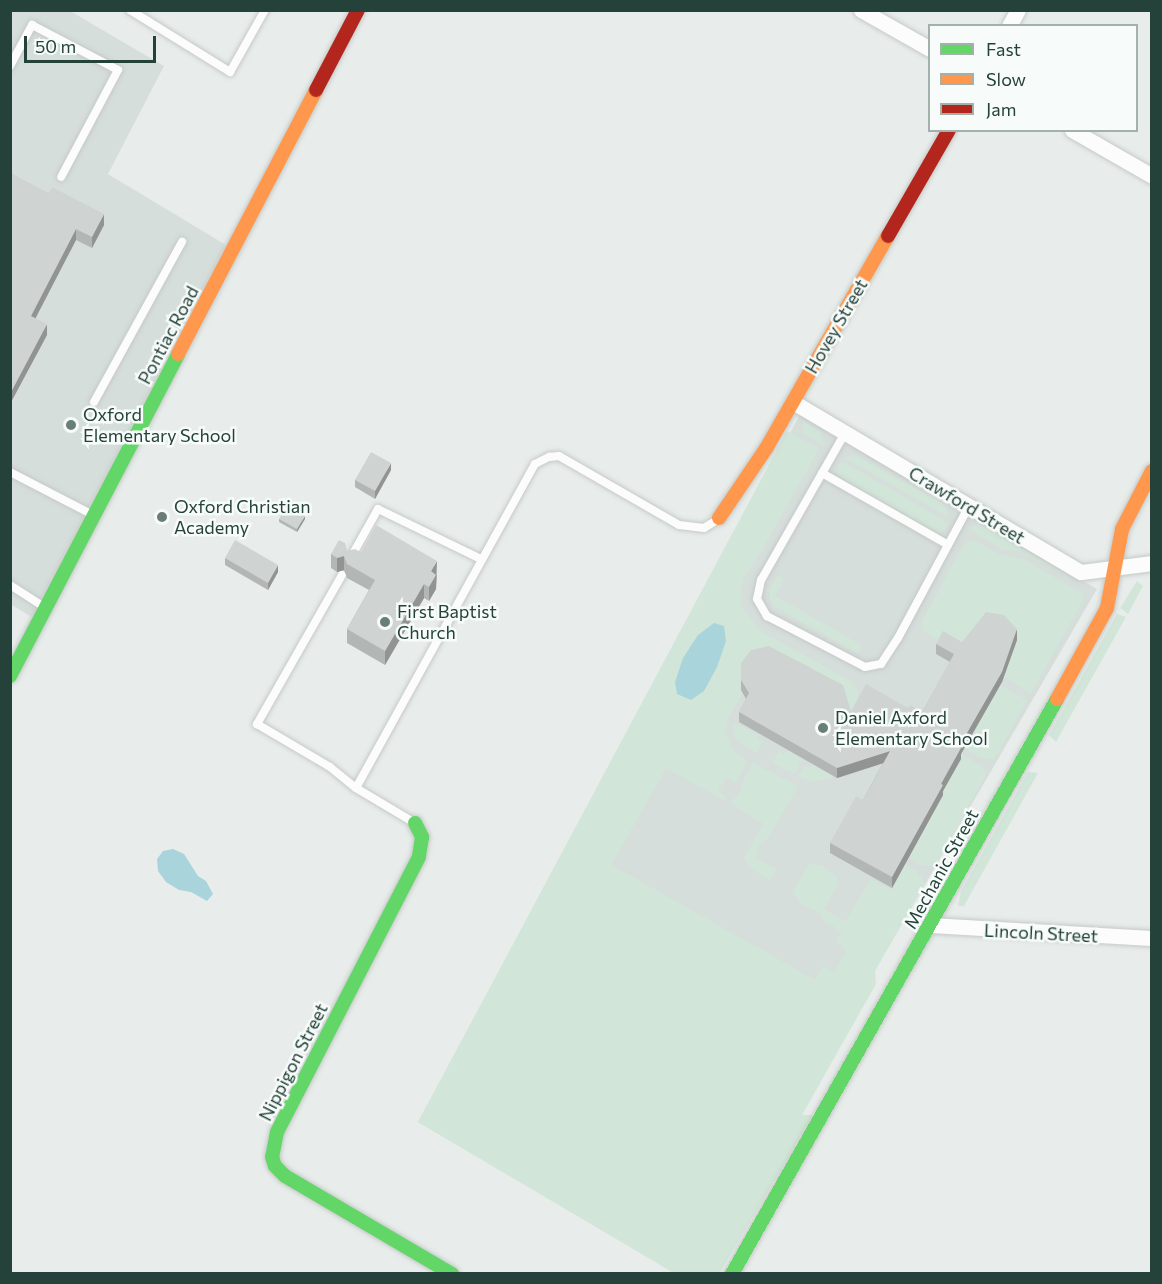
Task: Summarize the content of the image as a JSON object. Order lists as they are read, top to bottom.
{
  "streets": {
    "street": [
      "Hovey Street",
      "Pontiac Road",
      "Crawford Street",
      "Mechanic Street",
      "Lincoln Street",
      "Nippigon Street"
    ]
  },
  "crossings": [
    ["Hovey Street", "Crawford Street"],
    ["Crawford Street", "Mechanic Street"],
    ["Mechanic Street", "Lincoln Street"]
  ],
  "places": [
    "Oxford Elementary School",
    "Oxford Christian Academy",
    "First Baptist Church",
    "Daniel Axford Elementary School"
  ],
  "legend": ["Fast", "Slow", "Jam"],
  "scale_bar": "50 m"
}
